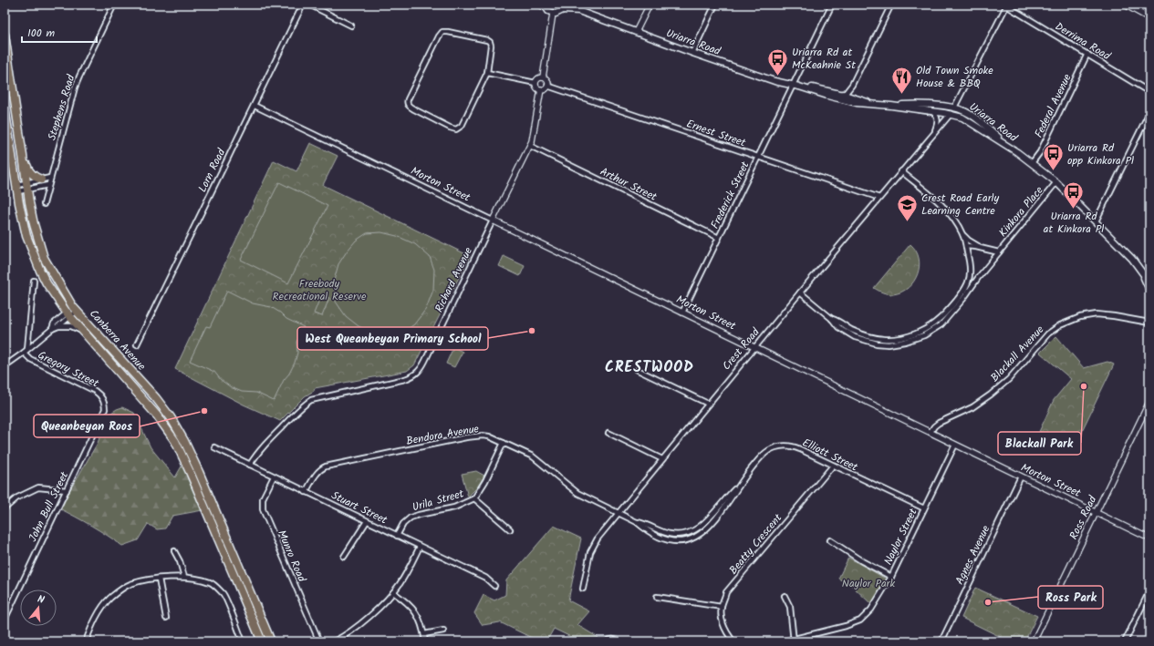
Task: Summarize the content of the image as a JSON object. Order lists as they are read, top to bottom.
{
  "streets": {
    "highway": ["Canberra Avenue"],
    "main road": ["Uriarra Road", "Crest Road"],
    "street": [
      "Derrima Road",
      "Federal Avenue",
      "Stephens Road",
      "Ernest Street",
      "Lorn Road",
      "Morton Street",
      "Arthur Street",
      "Frederick Street",
      "Kinkora Place",
      "Richard Avenue",
      "Blackall Avenue",
      "Gregory Street",
      "Bendora Avenue",
      "Elliott Street",
      "Urila Street",
      "John Bull Street",
      "Stuart Street",
      "Ross Road",
      "Naylor Street",
      "Beatty Crescent",
      "Agnes Avenue",
      "Munro Road"
    ]
  },
  "crossings": [
    ["Derrima Road", "Federal Avenue"],
    ["Derrima Road", "Crest Road"],
    ["Uriarra Road", "Federal Avenue"],
    ["Uriarra Road", "Frederick Street"],
    ["Uriarra Road", "Kinkora Place"],
    ["Uriarra Road", "Crest Road"],
    ["Ernest Street", "Frederick Street"],
    ["Ernest Street", "Richard Avenue"],
    ["Ernest Street", "Crest Road"],
    ["Lorn Road", "Morton Street"],
    ["Morton Street", "Frederick Street"],
    ["Morton Street", "Richard Avenue"],
    ["Morton Street", "Crest Road"],
    ["Morton Street", "Blackall Avenue"],
    ["Morton Street", "Ross Road"],
    ["Morton Street", "Naylor Street"],
    ["Morton Street", "Agnes Avenue"],
    ["Arthur Street", "Frederick Street"],
    ["Arthur Street", "Richard Avenue"],
    ["Kinkora Place", "Crest Road"],
    ["Richard Avenue", "Stuart Street"],
    ["Crest Road", "Bendora Avenue"],
    ["Crest Road", "Elliott Street"],
    ["Gregory Street", "John Bull Street"],
    ["Bendora Avenue", "Elliott Street"],
    ["Bendora Avenue", "Urila Street"],
    ["Bendora Avenue", "Stuart Street"],
    ["Elliott Street", "Naylor Street"],
    ["Elliott Street", "Beatty Crescent"],
    ["Urila Street", "Stuart Street"],
    ["Stuart Street", "Munro Road"]
  ],
  "districts": ["CRESTWOOD"],
  "parks": ["Freebody Recreational Reserve", "Naylor Park"],
  "places": {
    "bus stop": ["Uriarra Rd at McKeahnie St", "Uriarra Rd opp Kinkora Pl", "Uriarra Rd at Kinkora Pl"],
    "restaurant": ["Old Town Smoke House & BBQ"],
    "school or university": ["Crest Road Early Learning Centre"],
    "other": [
      "West Queanbeyan Primary School",
      "Blackall Park",
      "Queanbeyan Roos",
      "Ross Park"
    ]
  },
  "scale_bar": "100 m",
  "north": "top"
}
